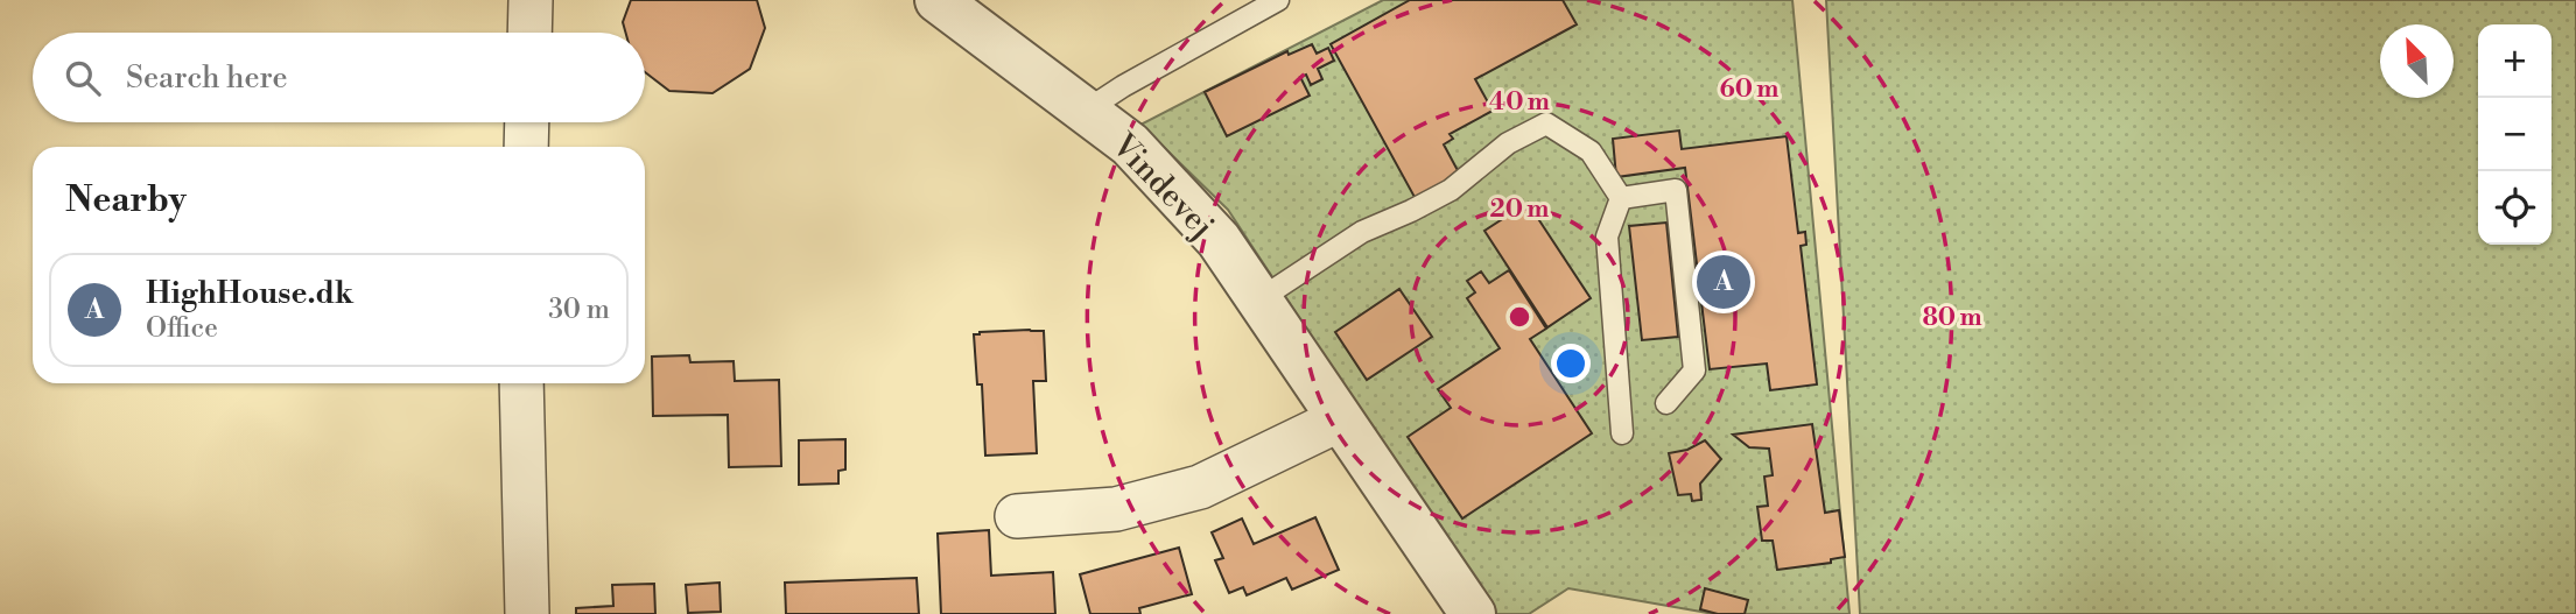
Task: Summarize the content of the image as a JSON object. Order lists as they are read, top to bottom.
{
  "streets": {
    "street": ["Vindevej"]
  },
  "north": "top left",
  "page": {
    "map_buttons": ["+", "−"],
    "search": "Search here",
    "heading": "Nearby",
    "pins": "A",
    "list": [
      {
        "mark": "A",
        "name": "HighHouse.dk",
        "note": "Office",
        "value": "30 m"
      }
    ]
  },
  "rings": [
    "60 m",
    "40 m",
    "20 m",
    "80 m"
  ]
}
